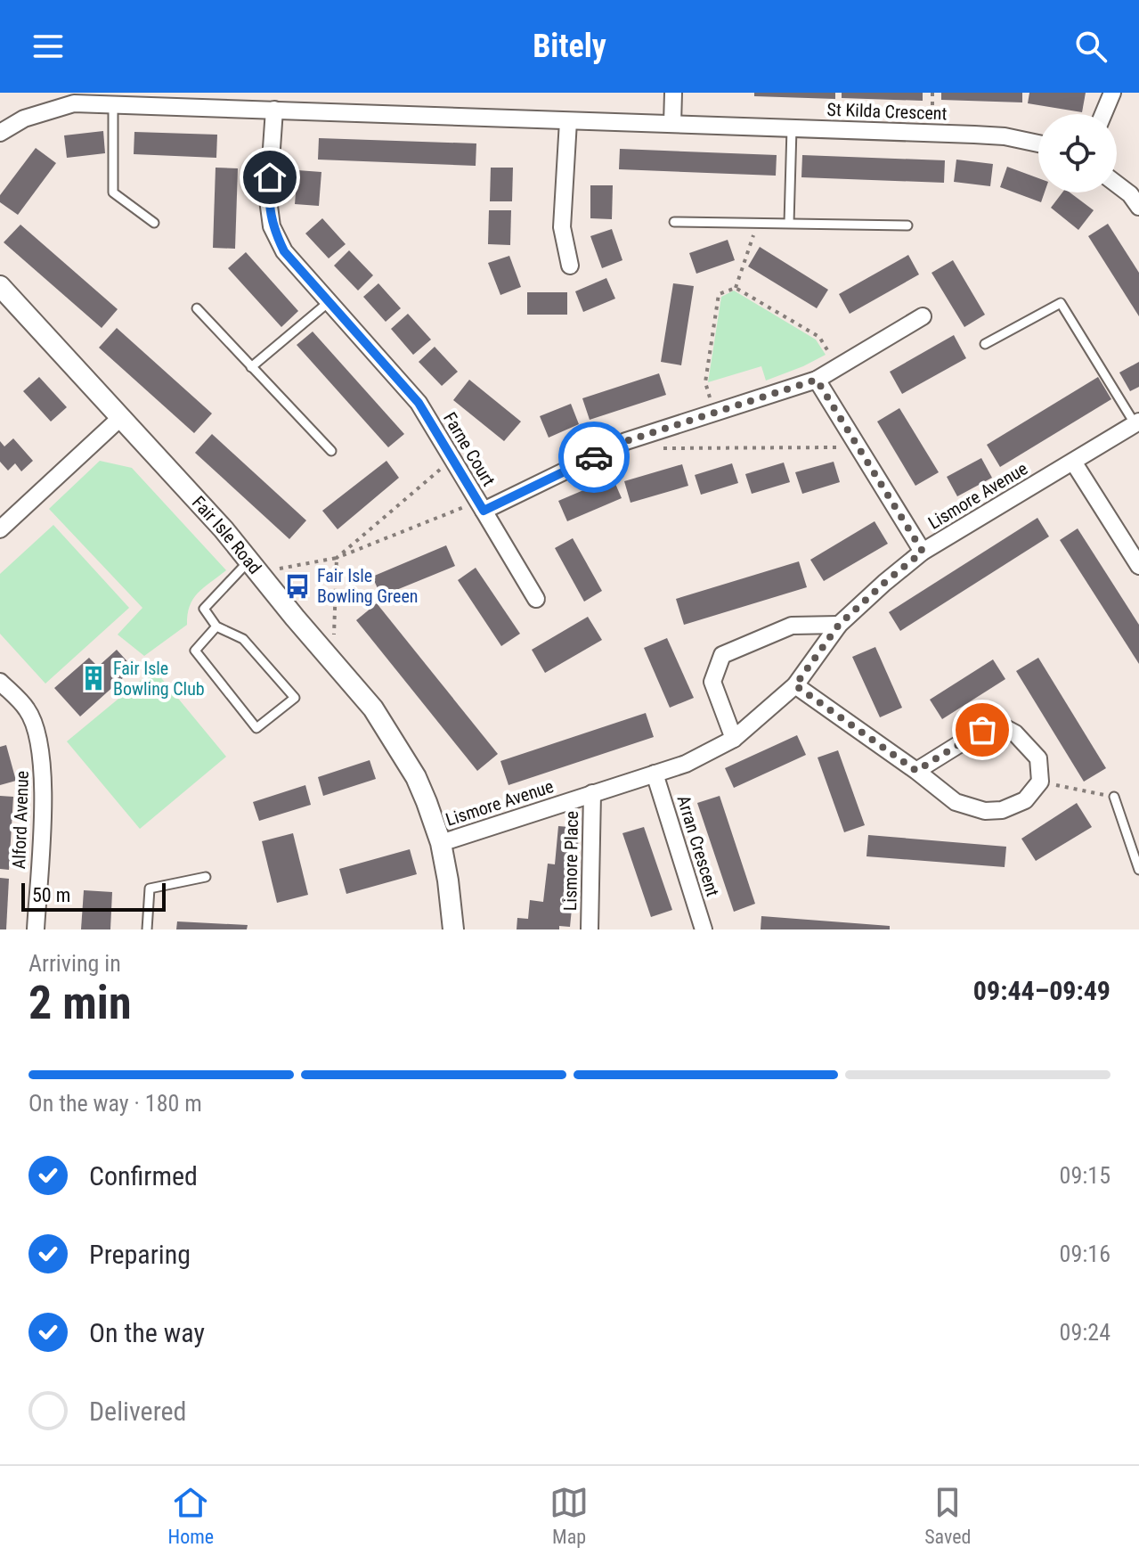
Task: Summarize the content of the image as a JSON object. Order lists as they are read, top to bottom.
{
  "streets": {
    "street": [
      "St Kilda Crescent",
      "Farne Court",
      "Lismore Avenue",
      "Fair Isle Road",
      "Alford Avenue",
      "Arran Crescent",
      "Lismore Place"
    ]
  },
  "crossings": [
    ["St Kilda Crescent", "Farne Court"],
    ["Lismore Avenue", "Fair Isle Road"],
    ["Lismore Avenue", "Arran Crescent"],
    ["Lismore Avenue", "Lismore Place"]
  ],
  "places": {
    "bus stop": ["Fair Isle Bowling Green"],
    "building": ["Fair Isle Bowling Club"]
  },
  "scale_bar": "50 m",
  "page": {
    "header": "Bitely",
    "scale": "50 m",
    "heading": ["2 min", "Arriving in", "09:44–09:49"],
    "bar": "On the way · 180 m",
    "list": [
      ["Confirmed", "09:15"],
      ["Preparing", "09:16"],
      ["On the way", "09:24"],
      "Delivered"
    ],
    "tabs": ["Home", "Map", "Saved"]
  }
}
